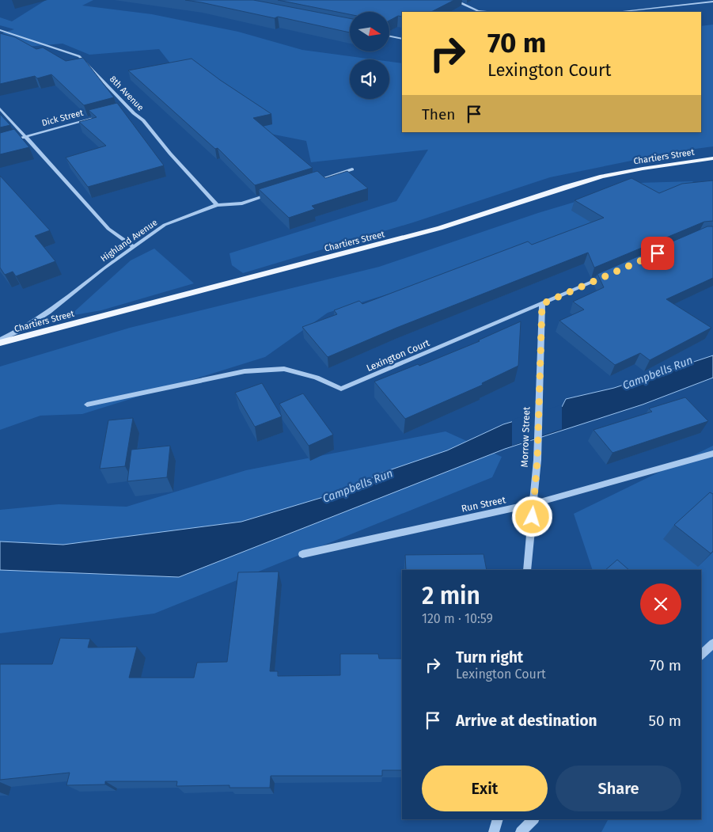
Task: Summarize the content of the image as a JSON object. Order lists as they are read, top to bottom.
{
  "streets": {
    "main road": ["Chartiers Street"],
    "street": [
      "8th Avenue",
      "Dick Street",
      "Highland Avenue",
      "Lexington Court",
      "Morrow Street",
      "Run Street"
    ]
  },
  "crossings": [
    ["8th Avenue", "Highland Avenue"],
    ["Chartiers Street", "Highland Avenue"],
    ["Lexington Court", "Morrow Street"],
    ["Morrow Street", "Run Street"]
  ],
  "water": ["Campbells Run"],
  "north": "right",
  "page": {
    "turn": ["70 m", "Lexington Court"],
    "then": "Then",
    "heading": ["2 min", "120 m · 10:59"],
    "list": [
      {
        "name": "Turn right",
        "note": "Lexington Court",
        "value": "70 m"
      },
      {
        "name": "Arrive at destination",
        "value": "50 m"
      }
    ],
    "buttons": ["Exit", "Share"]
  }
}
